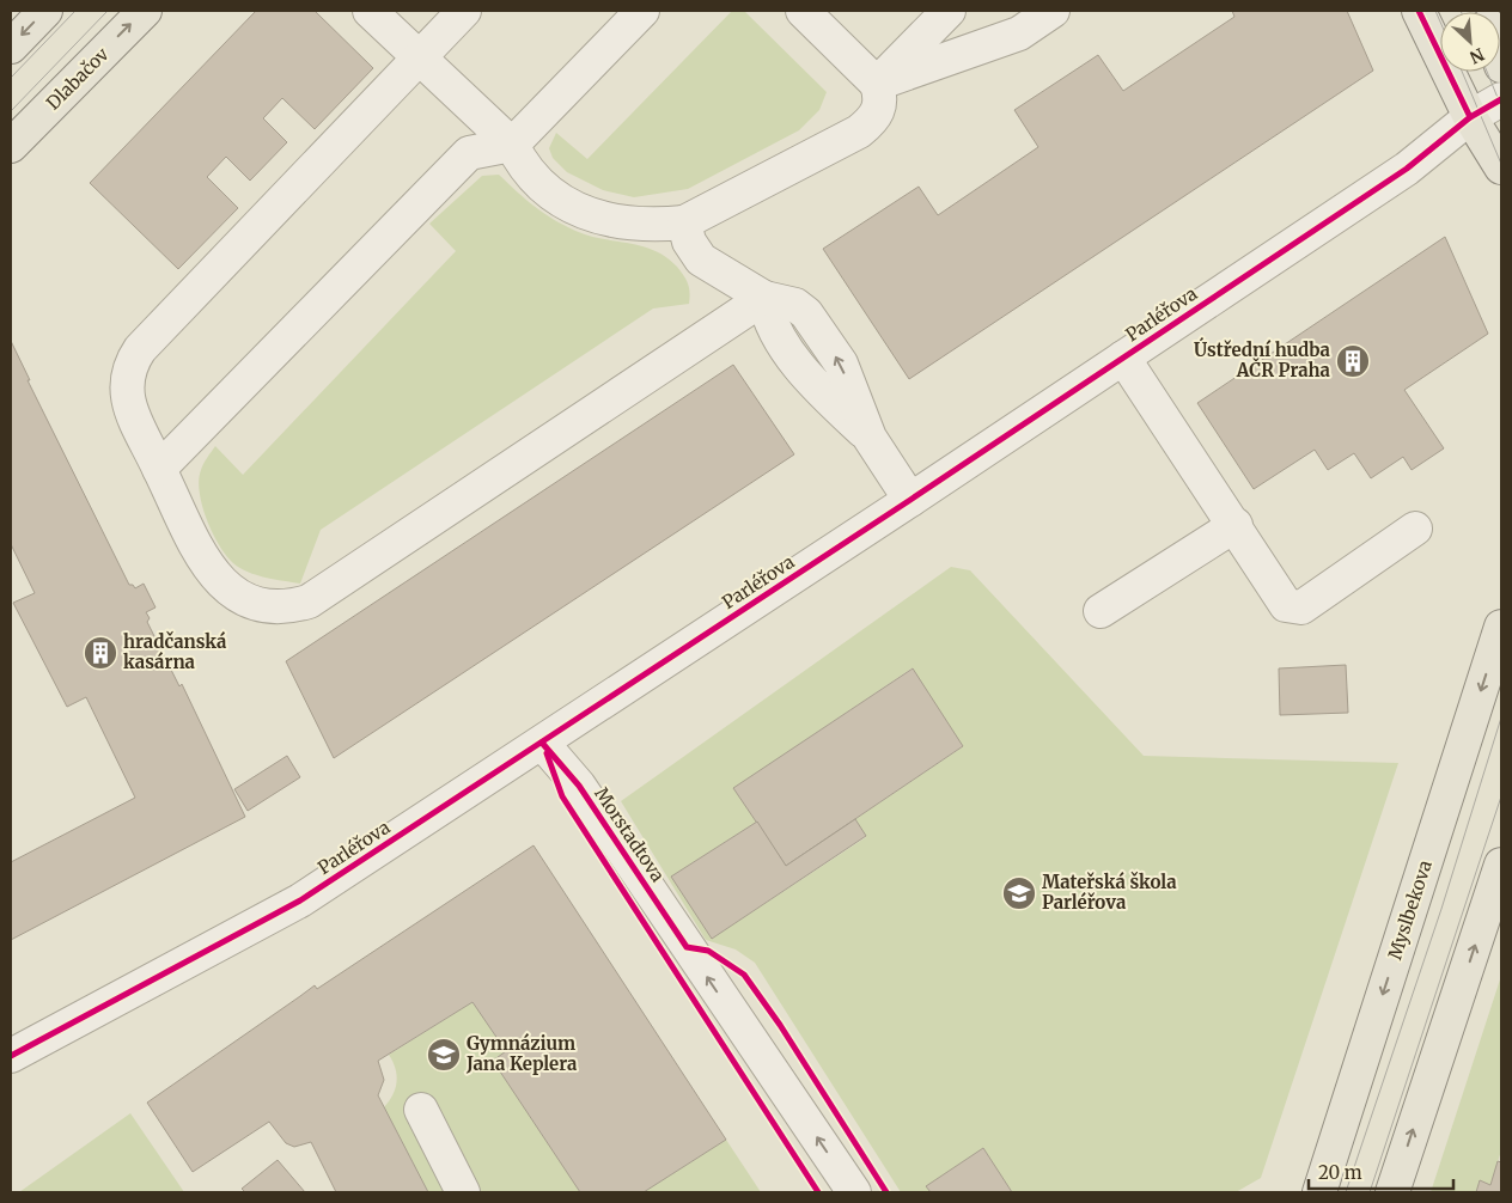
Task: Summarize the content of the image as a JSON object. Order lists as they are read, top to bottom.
{
  "streets": {
    "main road": ["Dlabačov", "Myslbekova"],
    "street": ["Parléřova", "Morstadtova"]
  },
  "crossings": [
    ["Parléřova", "Morstadtova"]
  ],
  "one_way": ["Dlabačov", "Morstadtova"],
  "places": {
    "building": ["Ústřední hudba AČR Praha", "hradčanská kasárna"],
    "school or university": ["Mateřská škola Parléřova", "Gymnázium Jana Keplera"]
  },
  "scale_bar": "20 m",
  "north": "bottom right"
}
